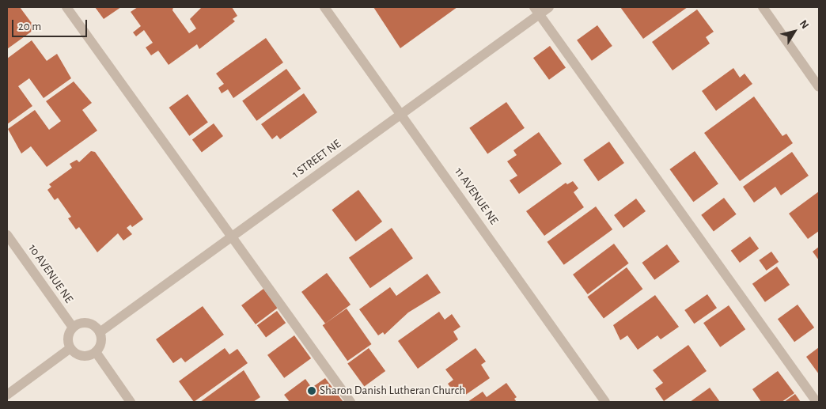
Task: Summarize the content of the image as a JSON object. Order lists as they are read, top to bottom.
{
  "streets": {
    "street": ["1 STREET NE", "11 AVENUE NE", "10 AVENUE NE"]
  },
  "crossings": [
    ["1 STREET NE", "11 AVENUE NE"],
    ["1 STREET NE", "10 AVENUE NE"]
  ],
  "places": ["Sharon Danish Lutheran Church"],
  "scale_bar": "20 m",
  "north": "top right"
}
